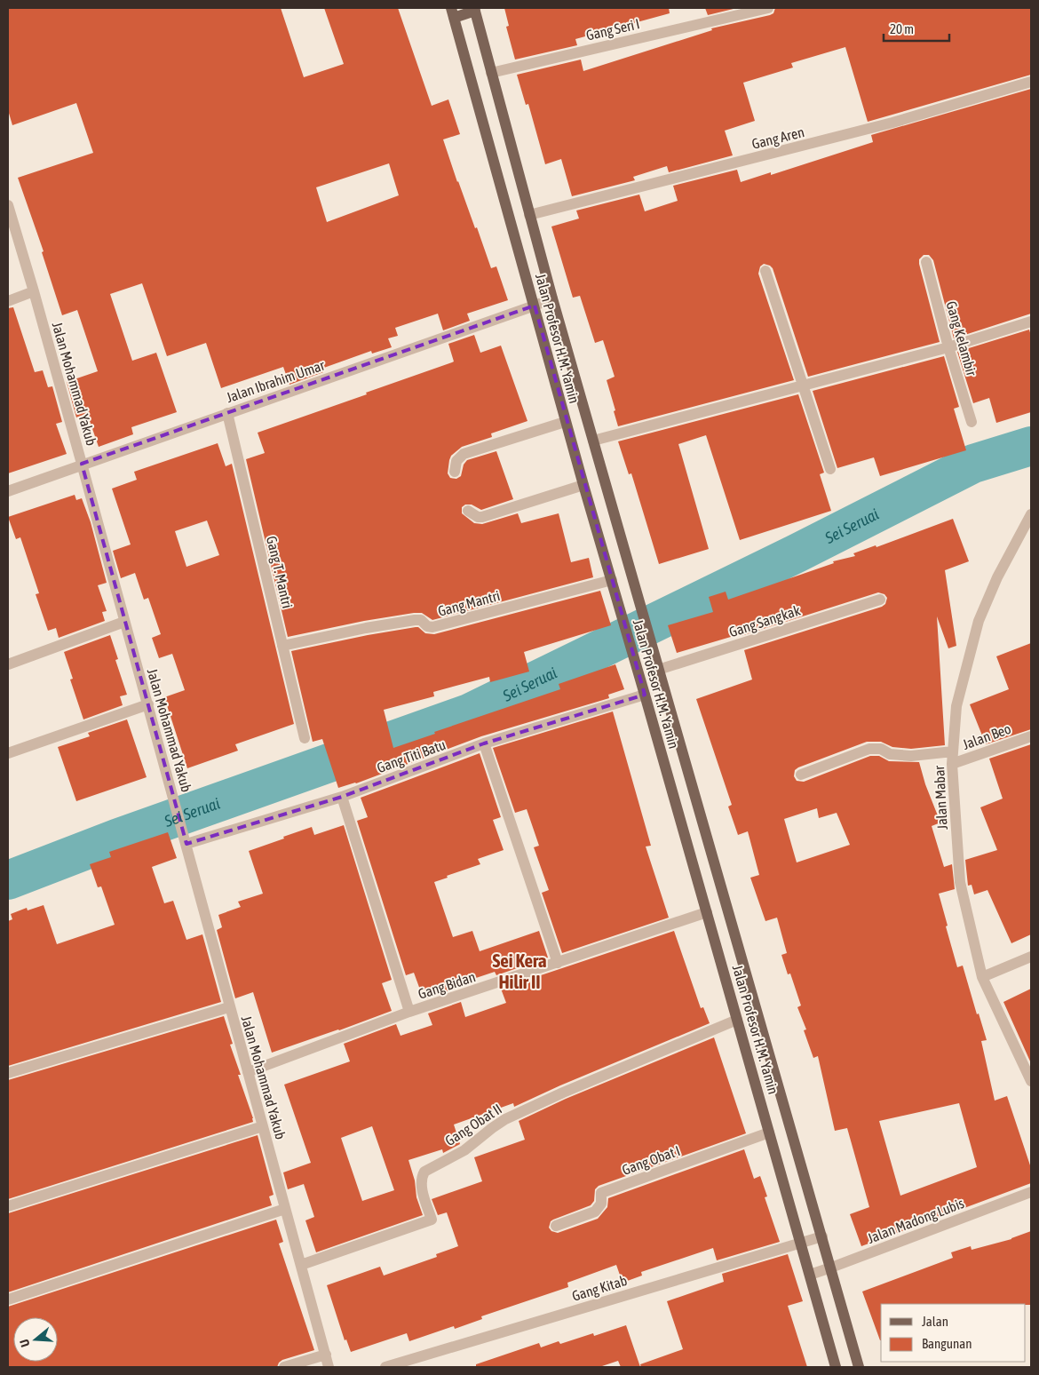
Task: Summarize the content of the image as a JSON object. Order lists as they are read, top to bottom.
{
  "streets": {
    "main road": ["Jalan Profesor H.M. Yamin"],
    "street": [
      "Gang Seri I",
      "Gang Aren",
      "Gang Kelambir",
      "Jalan Ibrahim Umar",
      "Jalan Mohammad Yakub",
      "Gang T. Mantri",
      "Gang Mantri",
      "Gang Sangkak",
      "Jalan Beo",
      "Gang Titi Batu",
      "Jalan Mabar",
      "Gang Bidan",
      "Gang Obat II",
      "Gang Obat I",
      "Jalan Madong Lubis",
      "Gang Kitab"
    ]
  },
  "crossings": [
    ["Gang Seri I", "Jalan Profesor H.M. Yamin"],
    ["Gang Aren", "Jalan Profesor H.M. Yamin"],
    ["Jalan Profesor H.M. Yamin", "Jalan Ibrahim Umar"],
    ["Jalan Profesor H.M. Yamin", "Gang Mantri"],
    ["Jalan Profesor H.M. Yamin", "Gang Sangkak"],
    ["Jalan Profesor H.M. Yamin", "Gang Titi Batu"],
    ["Jalan Profesor H.M. Yamin", "Gang Bidan"],
    ["Jalan Profesor H.M. Yamin", "Gang Obat II"],
    ["Jalan Profesor H.M. Yamin", "Gang Obat I"],
    ["Jalan Profesor H.M. Yamin", "Jalan Madong Lubis"],
    ["Jalan Profesor H.M. Yamin", "Gang Kitab"],
    ["Jalan Ibrahim Umar", "Jalan Mohammad Yakub"],
    ["Jalan Ibrahim Umar", "Gang T. Mantri"],
    ["Jalan Mohammad Yakub", "Gang Titi Batu"],
    ["Jalan Mohammad Yakub", "Gang Bidan"],
    ["Jalan Mohammad Yakub", "Gang Obat II"],
    ["Gang T. Mantri", "Gang Mantri"],
    ["Jalan Beo", "Jalan Mabar"]
  ],
  "districts": ["Sei Kera Hilir II"],
  "water": ["Sei Seruai"],
  "legend": ["Jalan", "Bangunan"],
  "scale_bar": "20 m",
  "north": "left"
}
